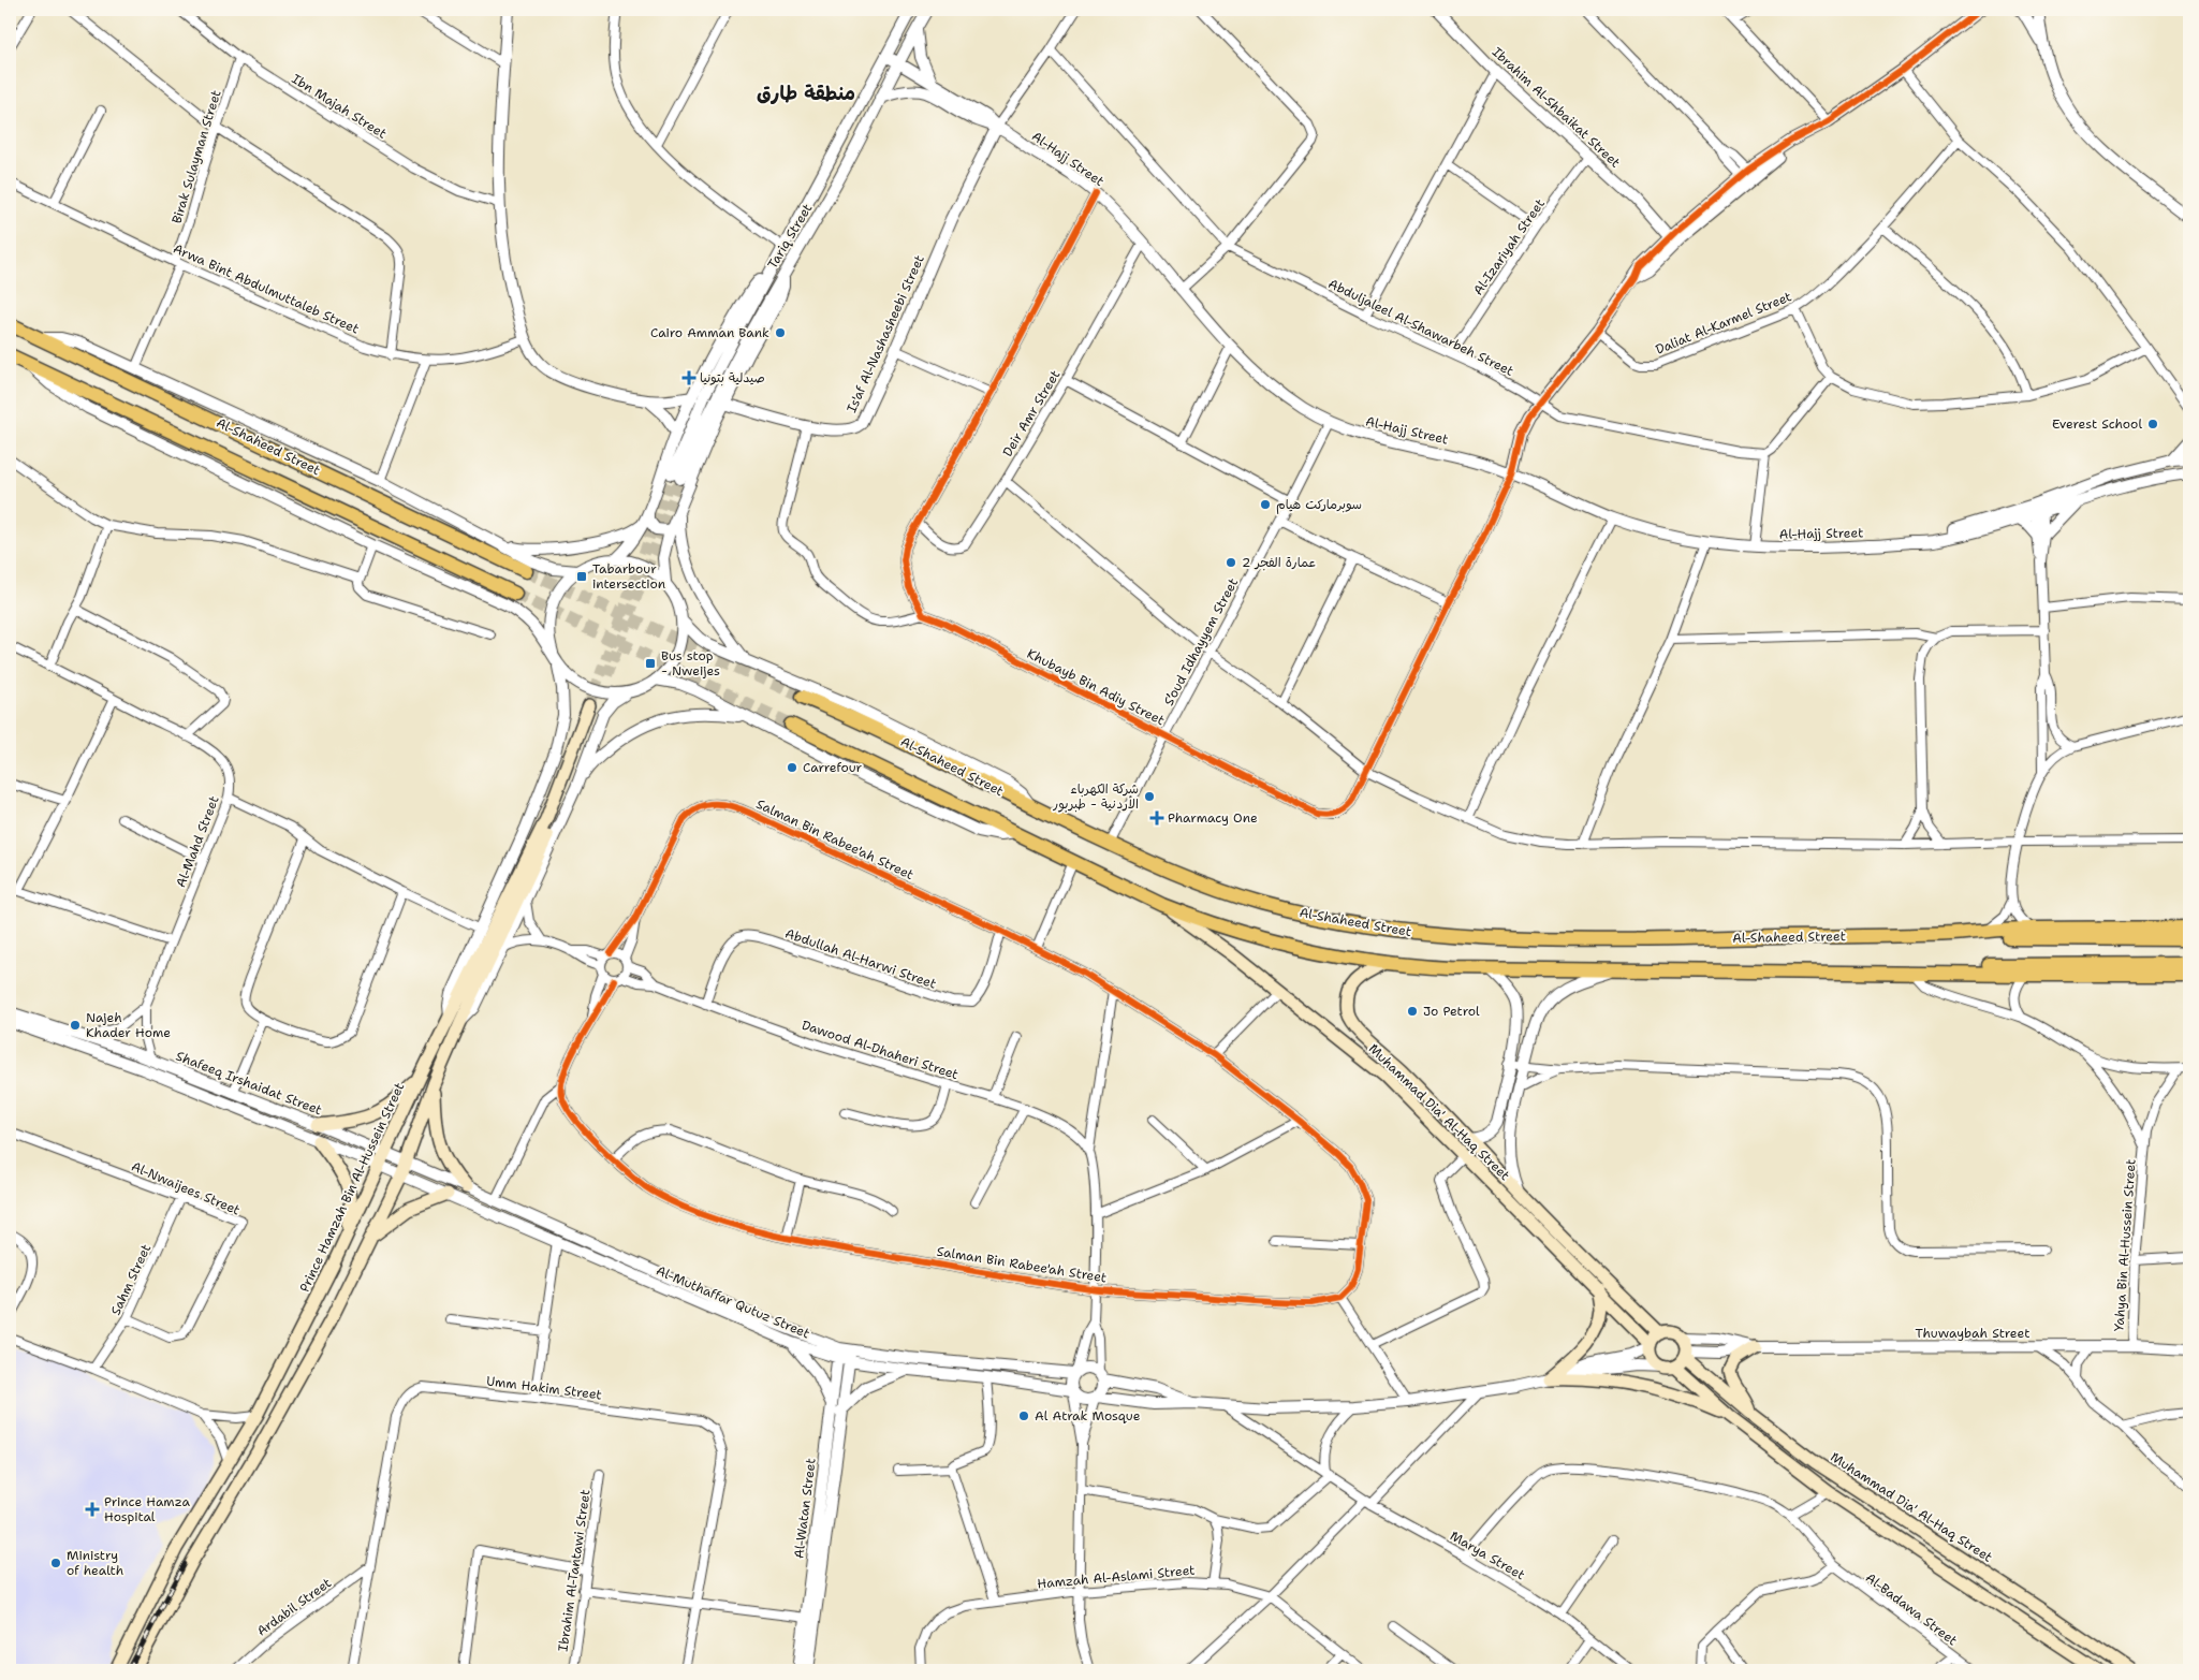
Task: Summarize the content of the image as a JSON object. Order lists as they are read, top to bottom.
{
  "streets": {
    "highway": ["Al-Shaheed Street"],
    "main road": ["Muhammad Dia' Al-Haq Street", "Prince Hamzah Bin Al-Hussein Street"],
    "street": [
      "Ibn Majah Street",
      "Ibrahim Al-Shbaikat Street",
      "Birak Sulayman Street",
      "Al-Hajj Street",
      "Tariq Street",
      "Al-Izariyah Street",
      "Arwa Bint Abdulmuttaleb Street",
      "Daliat Al-Karmel Street",
      "Abduljaleel Al-Shawarbeh Street",
      "Is'af Al-Nashasheebi Street",
      "Deir Amr Street",
      "S’oud Idhayyem Street",
      "Khubayb Bin Adiy Street",
      "Salman Bin Rabee'ah Street",
      "Al-Mahd Street",
      "Abdullah Al-Harwi Street",
      "Dawood Al-Dhaheri Street",
      "Shafeeq Irshaidat Street",
      "Al-Nwaijees Street",
      "Yahya Bin Al-Hussein Street",
      "Sahm Street",
      "Al-Muthaffar Qutuz Street",
      "Thuwaybah Street",
      "Umm Hakim Street",
      "Al-Watan Street",
      "Marya Street",
      "Ibrahim Al-Tantawi Street",
      "Hamzah Al-Aslami Street",
      "Ardabil Street",
      "Al-Badawa Street"
    ]
  },
  "crossings": [
    ["Ibn Majah Street", "Birak Sulayman Street"],
    ["Ibrahim Al-Shbaikat Street", "Al-Izariyah Street"],
    ["Birak Sulayman Street", "Arwa Bint Abdulmuttaleb Street"],
    ["Al-Hajj Street", "Tariq Street"],
    ["Al-Hajj Street", "Is'af Al-Nashasheebi Street"],
    ["Al-Hajj Street", "Deir Amr Street"],
    ["Al-Hajj Street", "S’oud Idhayyem Street"],
    ["Al-Hajj Street", "Khubayb Bin Adiy Street"],
    ["Al-Izariyah Street", "Abduljaleel Al-Shawarbeh Street"],
    ["Al-Shaheed Street", "S’oud Idhayyem Street"],
    ["S’oud Idhayyem Street", "Khubayb Bin Adiy Street"],
    ["Salman Bin Rabee'ah Street", "Abdullah Al-Harwi Street"],
    ["Salman Bin Rabee'ah Street", "Dawood Al-Dhaheri Street"],
    ["Al-Mahd Street", "Shafeeq Irshaidat Street"],
    ["Abdullah Al-Harwi Street", "Dawood Al-Dhaheri Street"],
    ["Shafeeq Irshaidat Street", "Prince Hamzah Bin Al-Hussein Street"],
    ["Shafeeq Irshaidat Street", "Al-Muthaffar Qutuz Street"],
    ["Muhammad Dia' Al-Haq Street", "Thuwaybah Street"],
    ["Prince Hamzah Bin Al-Hussein Street", "Al-Muthaffar Qutuz Street"],
    ["Al-Nwaijees Street", "Sahm Street"],
    ["Yahya Bin Al-Hussein Street", "Thuwaybah Street"],
    ["Al-Muthaffar Qutuz Street", "Al-Watan Street"],
    ["Umm Hakim Street", "Ardabil Street"],
    ["Marya Street", "Al-Badawa Street"]
  ],
  "districts": ["منطقة طارق"],
  "places": {
    "other": [
      "Cairo Amman Bank",
      "Everest School",
      "سوبرماركت هيام",
      "عمارة الفجر 2",
      "Carrefour",
      "شركة الكهرباء الأردنية - طبربور",
      "Jo Petrol",
      "Najeh Khader Home",
      "Al Atrak Mosque",
      "Ministry of health"
    ],
    "health": ["صيدلية بتونيا", "Pharmacy One", "Prince Hamza Hospital"],
    "transit": ["Tabarbour intersection", "Bus stop - Nweijes"]
  }
}
